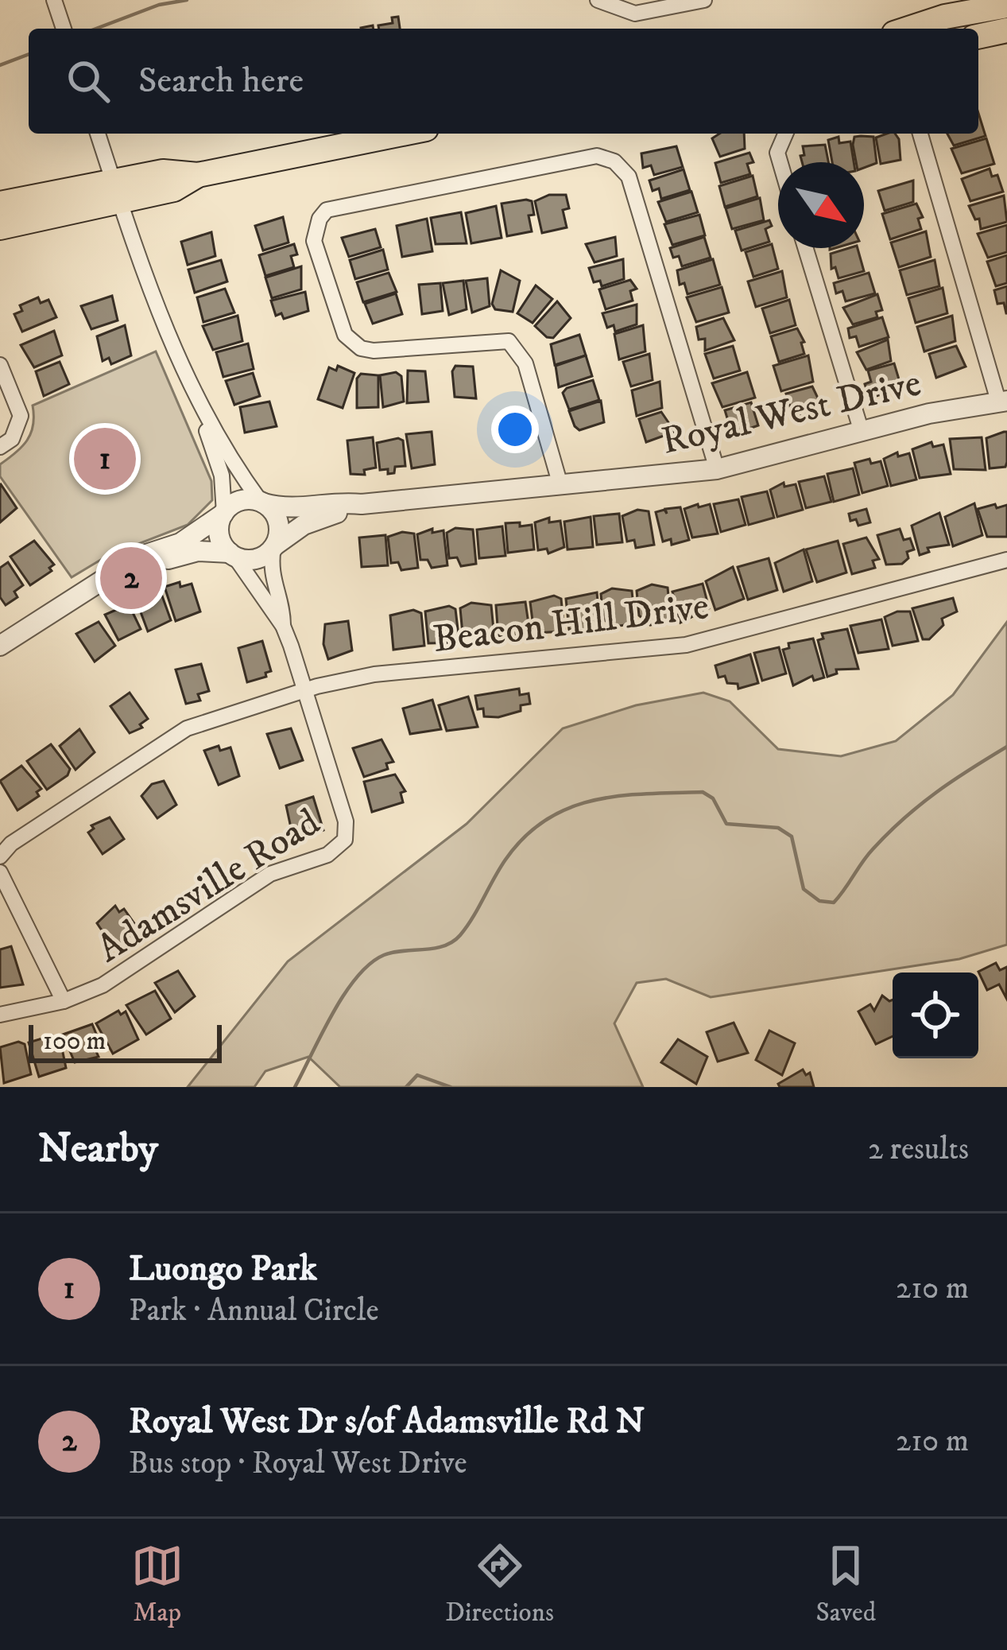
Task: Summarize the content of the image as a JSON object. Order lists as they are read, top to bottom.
{
  "streets": {
    "street": ["Royal West Drive", "Beacon Hill Drive", "Adamsville Road"]
  },
  "crossings": [
    ["Royal West Drive", "Adamsville Road"],
    ["Beacon Hill Drive", "Adamsville Road"]
  ],
  "scale_bar": "100 m",
  "north": "bottom right",
  "page": {
    "search": "Search here",
    "pins": ["1", "2"],
    "scale": "100 m",
    "heading": ["Nearby", "2 results"],
    "list": [
      {
        "mark": "1",
        "name": "Luongo Park",
        "note": "Park · Annual Circle",
        "value": "210 m"
      },
      {
        "mark": "2",
        "name": "Royal West Dr s/of Adamsville Rd N",
        "note": "Bus stop · Royal West Drive",
        "value": "210 m"
      }
    ],
    "nav": ["Map", "Directions", "Saved"]
  }
}
